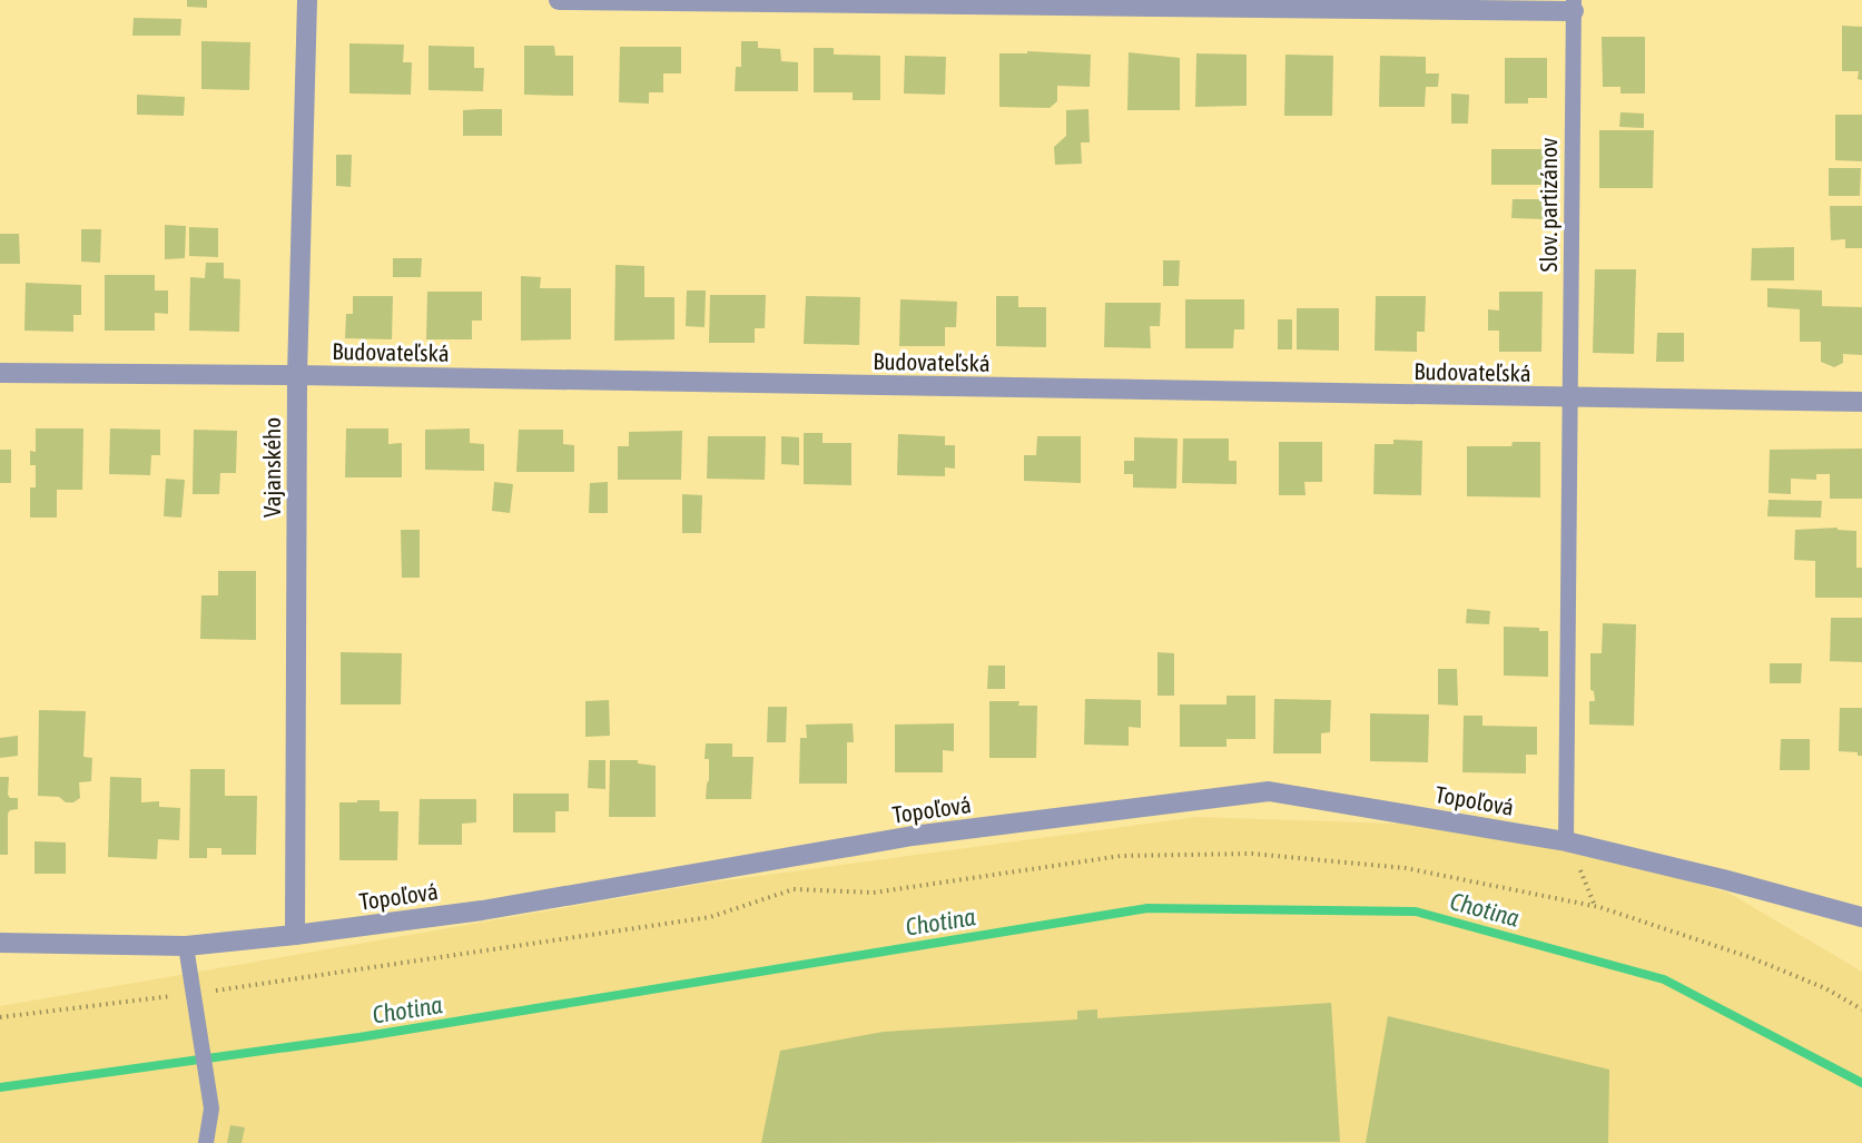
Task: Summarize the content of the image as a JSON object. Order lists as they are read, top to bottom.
{
  "streets": {
    "street": [
      "Slov. partizánov",
      "Budovateľská",
      "Vajanského",
      "Topoľová"
    ]
  },
  "crossings": [
    ["Slov. partizánov", "Budovateľská"],
    ["Slov. partizánov", "Topoľová"],
    ["Budovateľská", "Vajanského"],
    ["Vajanského", "Topoľová"]
  ],
  "water": ["Chotina"]
}
